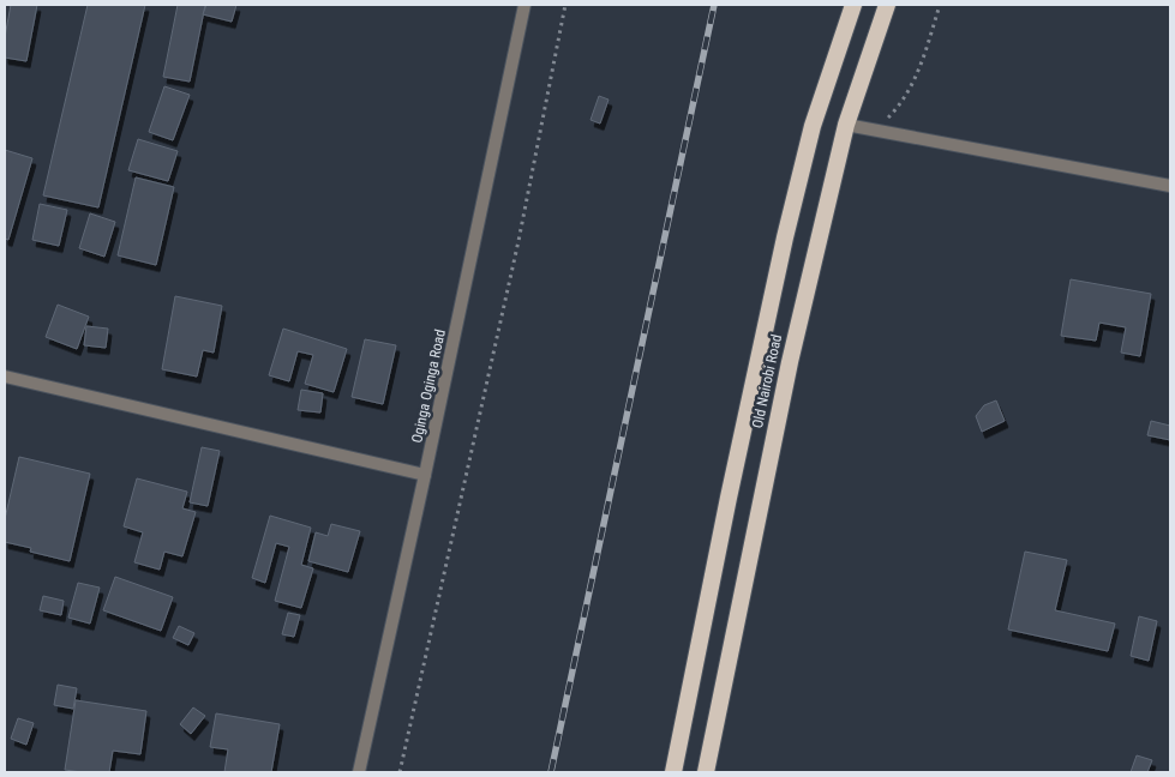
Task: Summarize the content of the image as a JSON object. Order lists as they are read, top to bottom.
{
  "streets": {
    "highway": ["Old Nairobi Road"],
    "street": ["Oginga Oginga Road"]
  }
}
